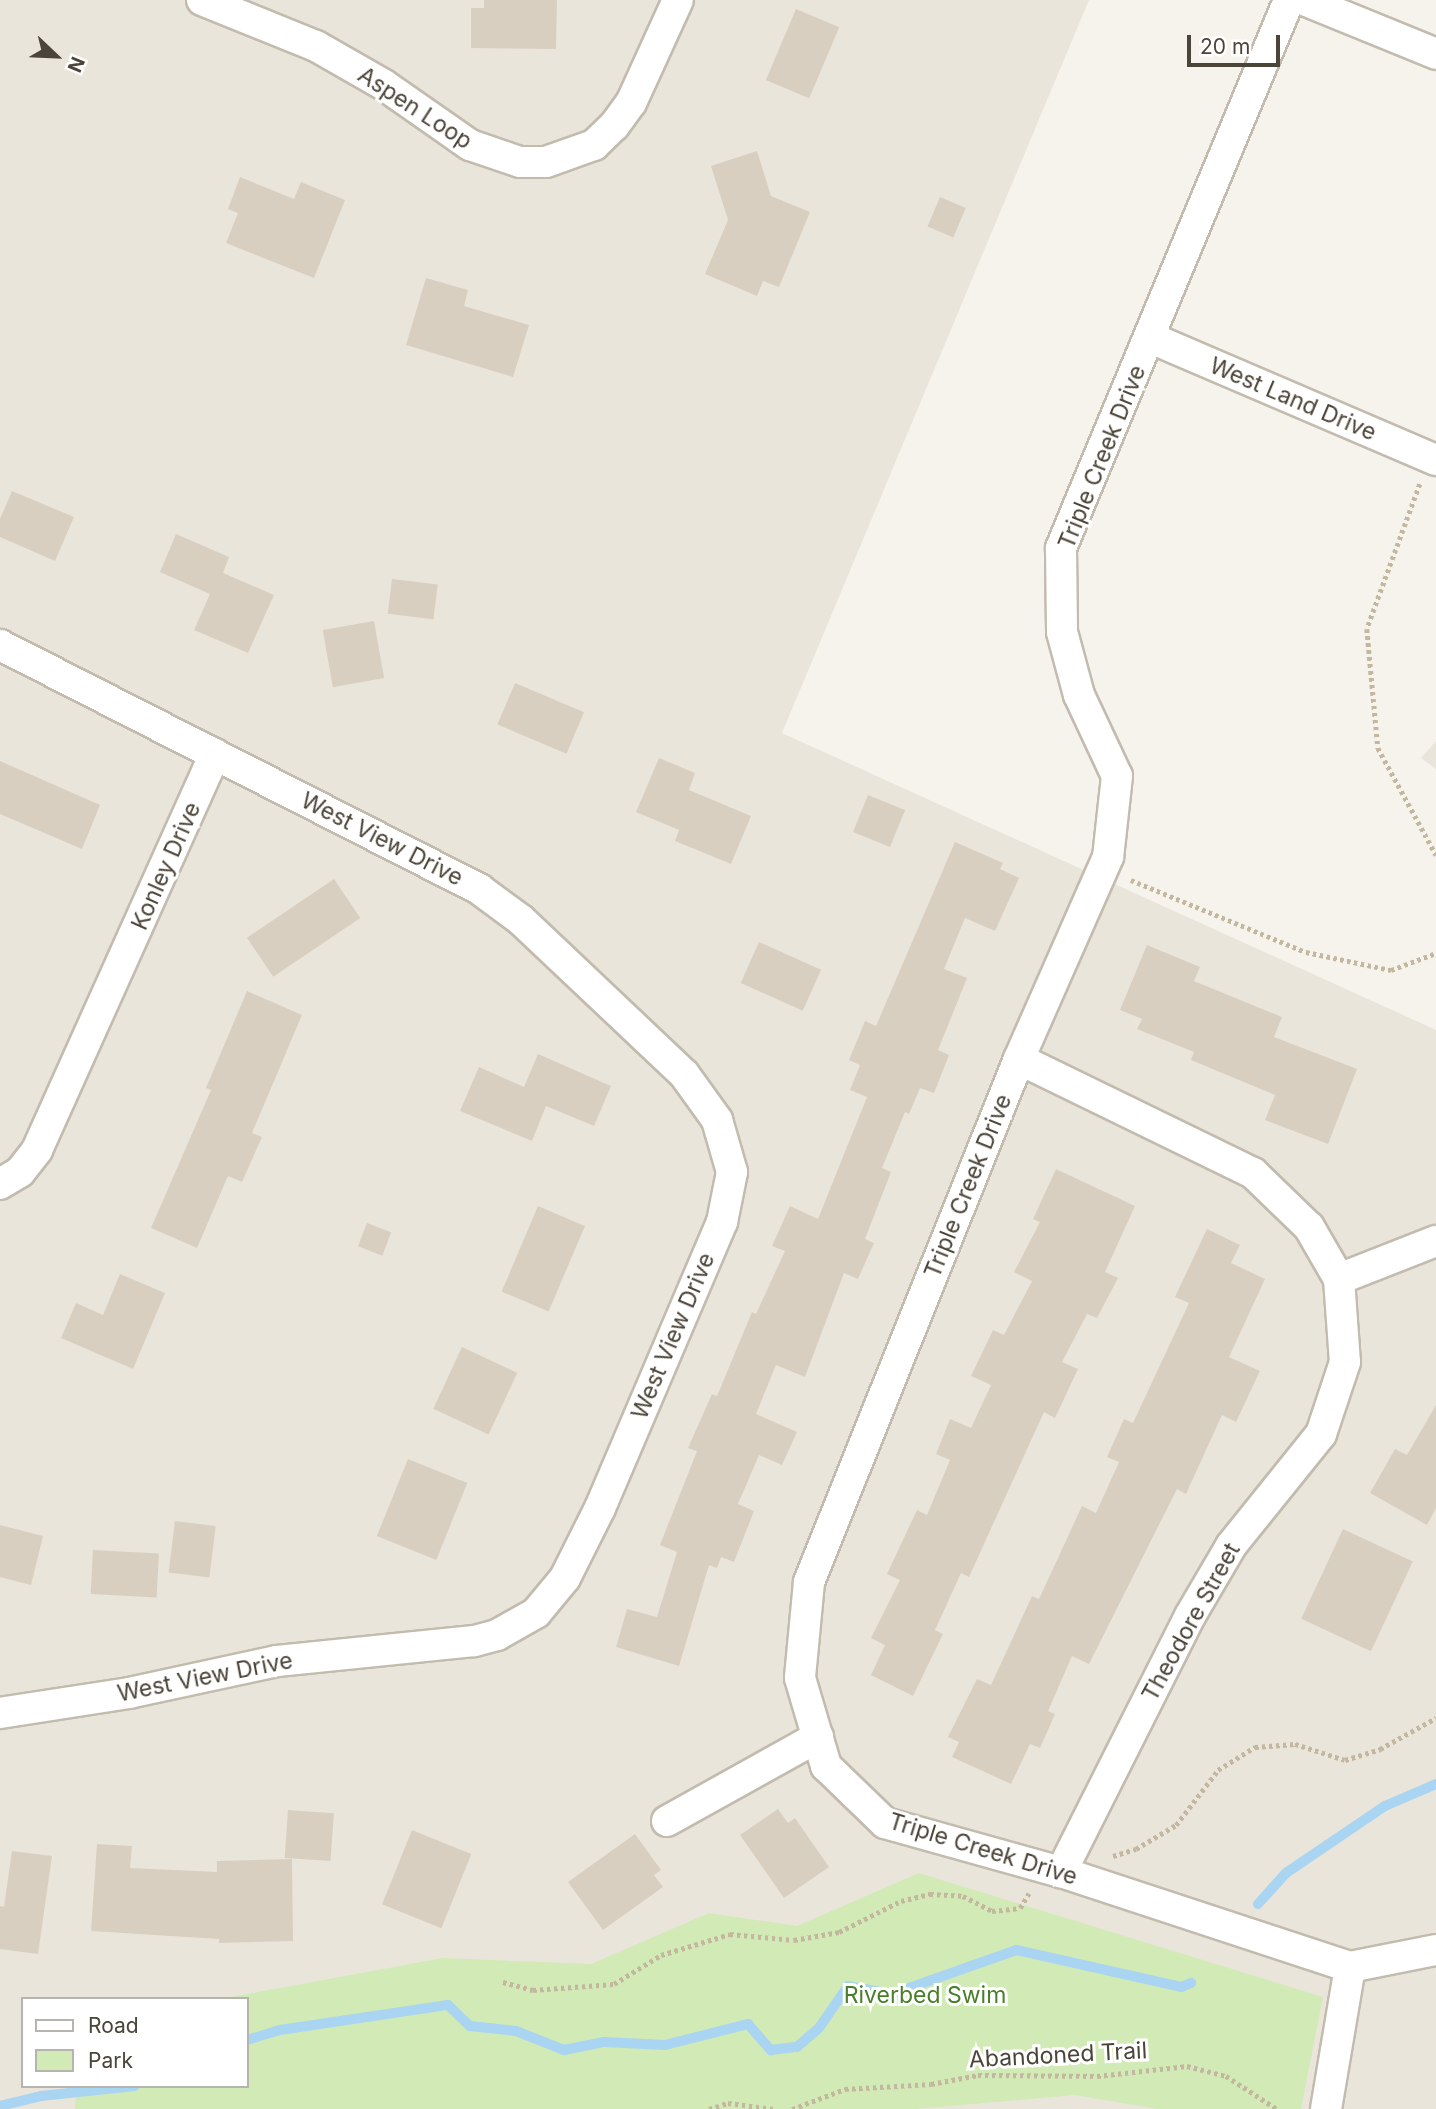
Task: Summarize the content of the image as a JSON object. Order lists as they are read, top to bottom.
{
  "streets": {
    "street": [
      "Aspen Loop",
      "West Land Drive",
      "Triple Creek Drive",
      "West View Drive",
      "Konley Drive",
      "Theodore Street"
    ],
    "path": ["Abandoned Trail"]
  },
  "crossings": [
    ["West Land Drive", "Triple Creek Drive"],
    ["Triple Creek Drive", "Theodore Street"],
    ["West View Drive", "Konley Drive"]
  ],
  "parks": ["Riverbed Swim"],
  "legend": ["Road", "Park"],
  "scale_bar": "20 m",
  "north": "bottom right"
}
